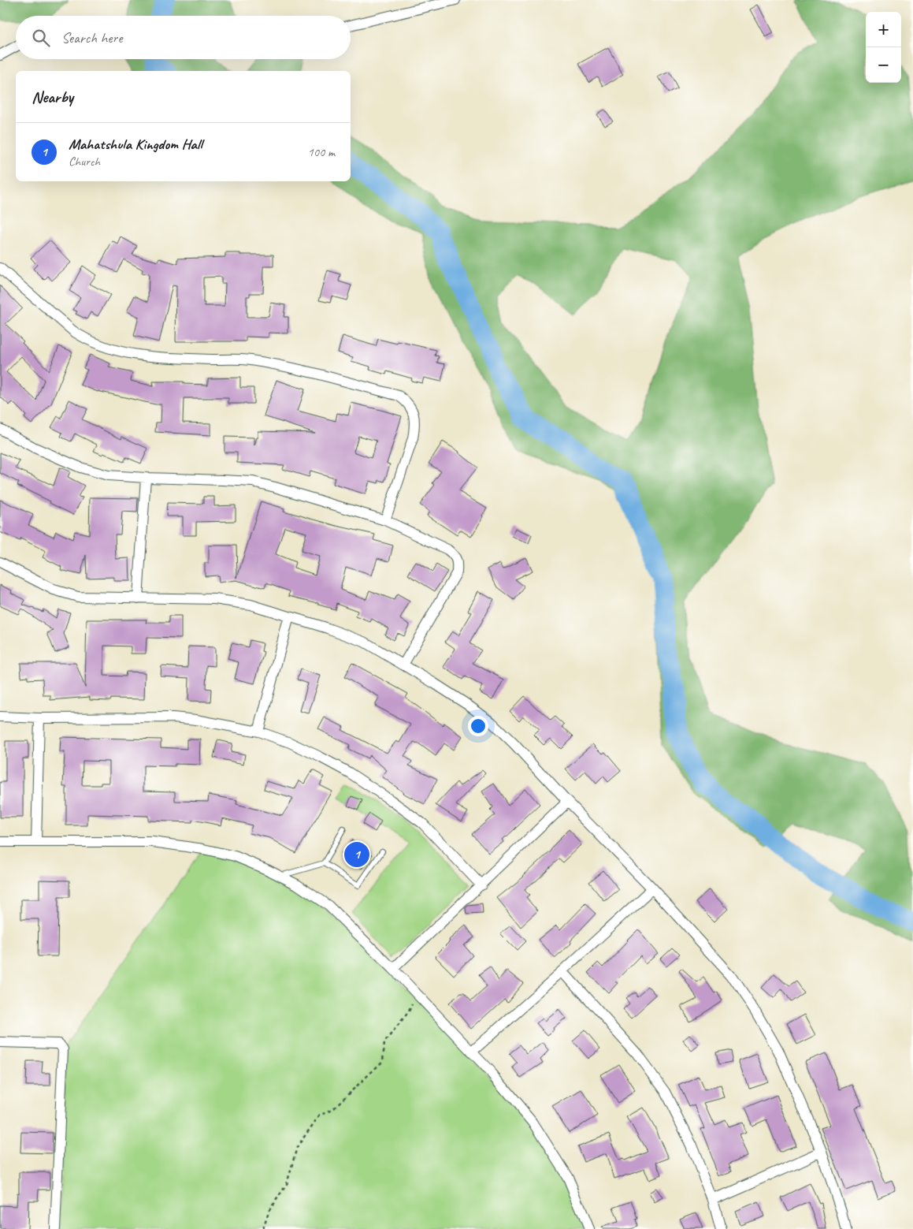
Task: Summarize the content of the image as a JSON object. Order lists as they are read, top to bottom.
{
  "page": {
    "map_buttons": ["+", "−"],
    "search": "Search here",
    "heading": "Nearby",
    "list": [
      {
        "mark": "1",
        "name": "Mahatshula Kingdom Hall",
        "note": "Church",
        "value": "100 m"
      }
    ],
    "pins": "1"
  }
}
